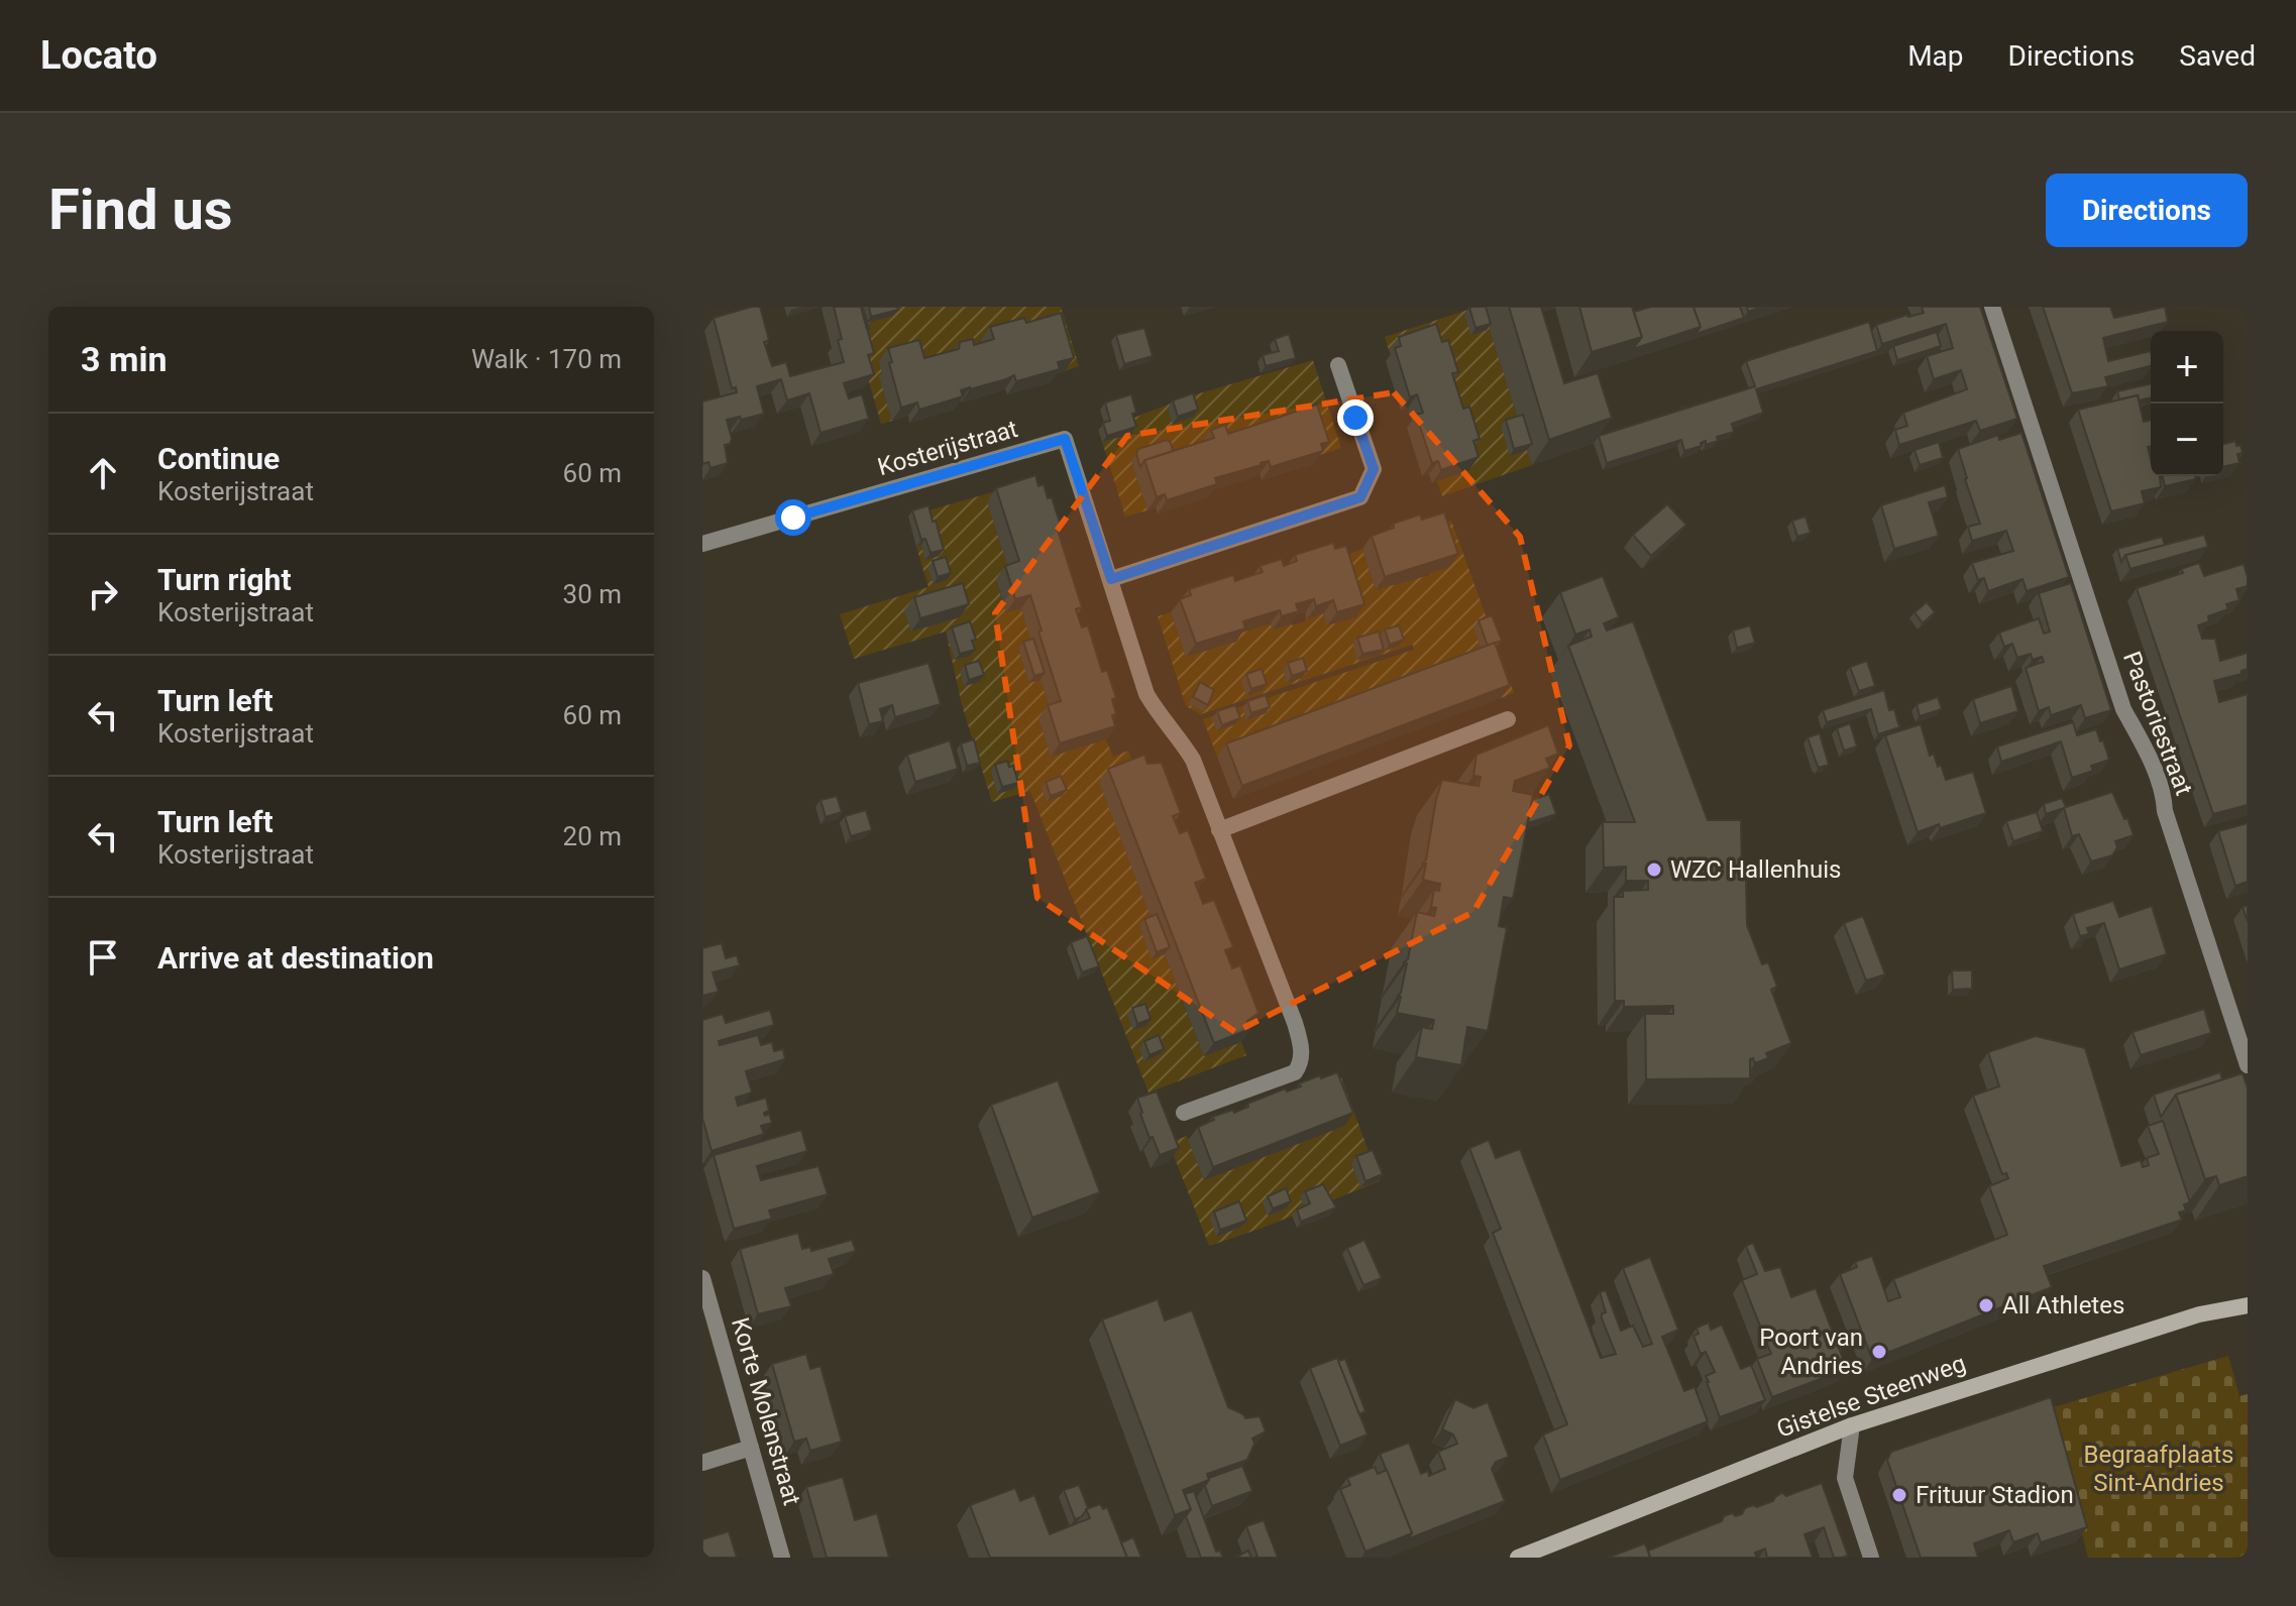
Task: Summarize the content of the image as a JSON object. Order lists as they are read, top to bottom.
{
  "streets": {
    "main road": ["Gistelse Steenweg"],
    "street": ["Kosterijstraat", "Pastoriestraat", "Korte Molenstraat"]
  },
  "parks": ["Begraafplaats Sint-Andries"],
  "places": [
    "WZC Hallenhuis",
    "All Athletes",
    "Poort van Andries",
    "Frituur Stadion"
  ],
  "page": {
    "header": "Locato",
    "nav": ["Map", "Directions", "Saved"],
    "buttons": "Directions",
    "title": "Find us",
    "heading": ["3 min", "Walk · 170 m"],
    "map_buttons": ["+", "−"],
    "list": [
      ["Continue", "Kosterijstraat", "60 m"],
      ["Turn right", "Kosterijstraat", "30 m"],
      ["Turn left", "Kosterijstraat", "60 m"],
      ["Turn left", "Kosterijstraat", "20 m"],
      "Arrive at destination"
    ]
  }
}
